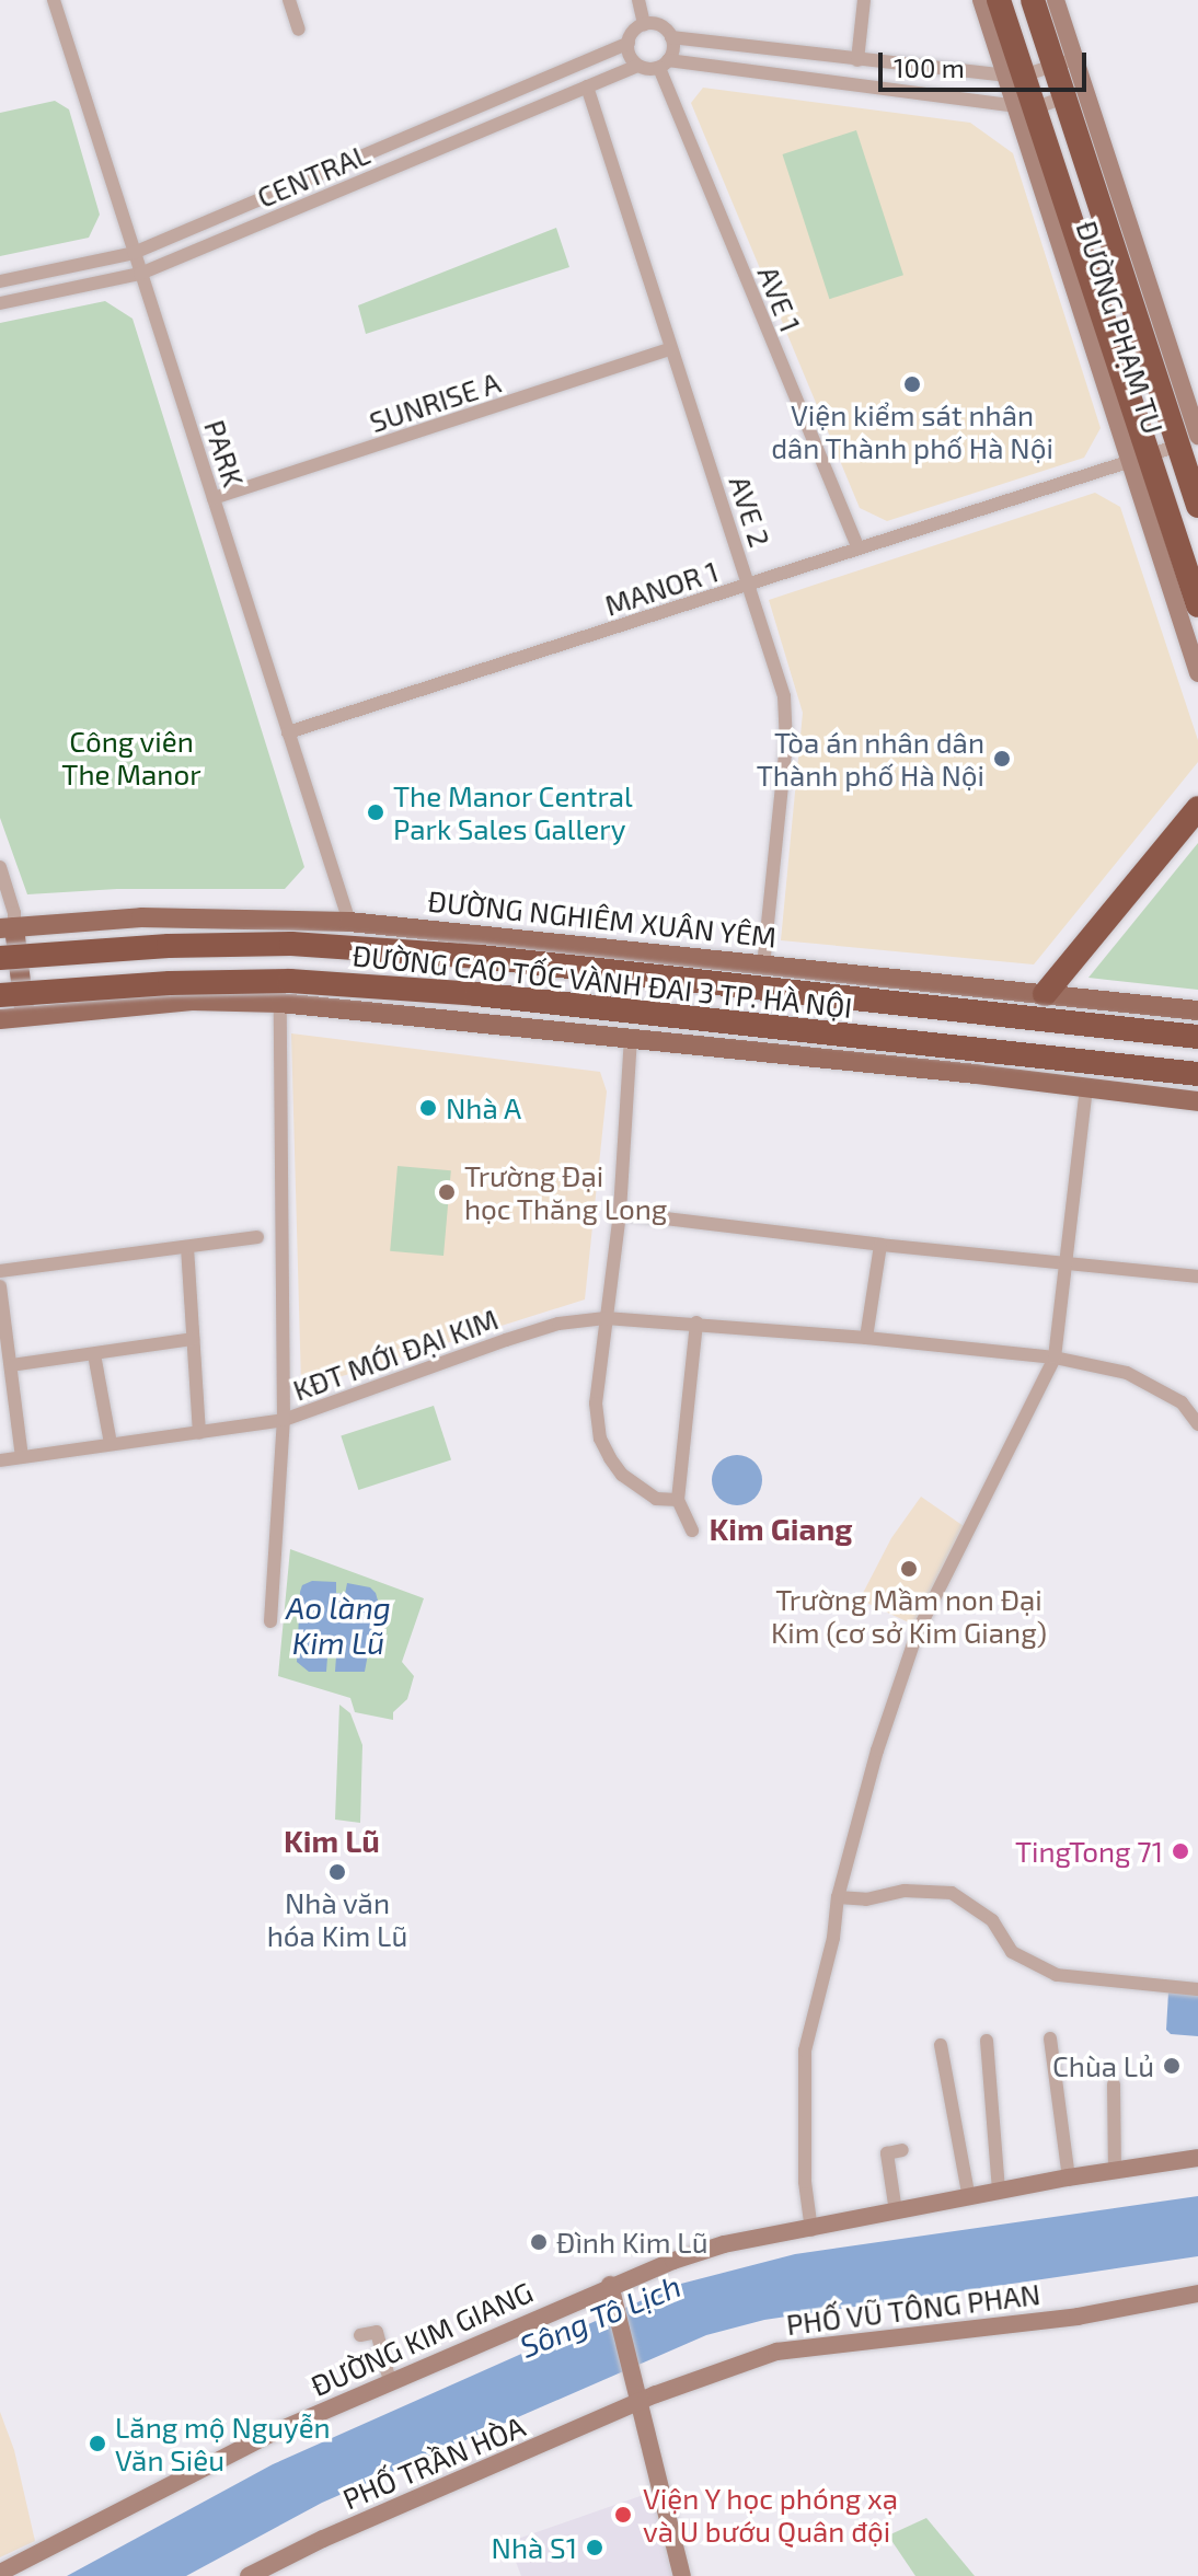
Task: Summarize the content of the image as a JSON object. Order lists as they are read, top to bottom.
{
  "streets": {
    "highway": ["ĐƯỜNG PHẠM TU", "ĐƯỜNG CAO TỐC VÀNH ĐAI 3 TP. HÀ NỘI"],
    "main road": [
      "ĐƯỜNG NGHIÊM XUÂN YÊM",
      "PHỐ VŨ TÔNG PHAN",
      "ĐƯỜNG KIM GIANG",
      "PHỐ TRẦN HÒA"
    ],
    "street": [
      "CENTRAL",
      "AVE 1",
      "SUNRISE A",
      "PARK",
      "AVE 2",
      "MANOR 1",
      "KĐT MỚI ĐẠI KIM"
    ]
  },
  "crossings": [
    ["CENTRAL", "AVE 1"],
    ["CENTRAL", "PARK"],
    ["CENTRAL", "AVE 2"],
    ["AVE 1", "MANOR 1"],
    ["ĐƯỜNG PHẠM TU", "MANOR 1"],
    ["SUNRISE A", "PARK"],
    ["SUNRISE A", "AVE 2"],
    ["PARK", "MANOR 1"],
    ["PARK", "ĐƯỜNG NGHIÊM XUÂN YÊM"],
    ["AVE 2", "MANOR 1"],
    ["AVE 2", "ĐƯỜNG NGHIÊM XUÂN YÊM"],
    ["PHỐ VŨ TÔNG PHAN", "PHỐ TRẦN HÒA"]
  ],
  "districts": ["Kim Giang", "Kim Lũ"],
  "water": ["Ao làng Kim Lũ", "Sông Tô Lịch"],
  "parks": ["Công viên The Manor"],
  "places": [
    "Viện kiểm sát nhân dân Thành phố Hà Nội",
    "Tòa án nhân dân Thành phố Hà Nội",
    "The Manor Central Park Sales Gallery",
    "Nhà A",
    "Trường Đại học Thăng Long",
    "Trường Mầm non Đại Kim (cơ sở Kim Giang)",
    "TingTong 71",
    "Nhà văn hóa Kim Lũ",
    "Chùa Lủ",
    "Đình Kim Lũ",
    "Lăng mộ Nguyễn Văn Siêu",
    "Viện Y học phóng xạ và U bướu Quân đội",
    "Nhà S1"
  ],
  "scale_bar": "100 m"
}
